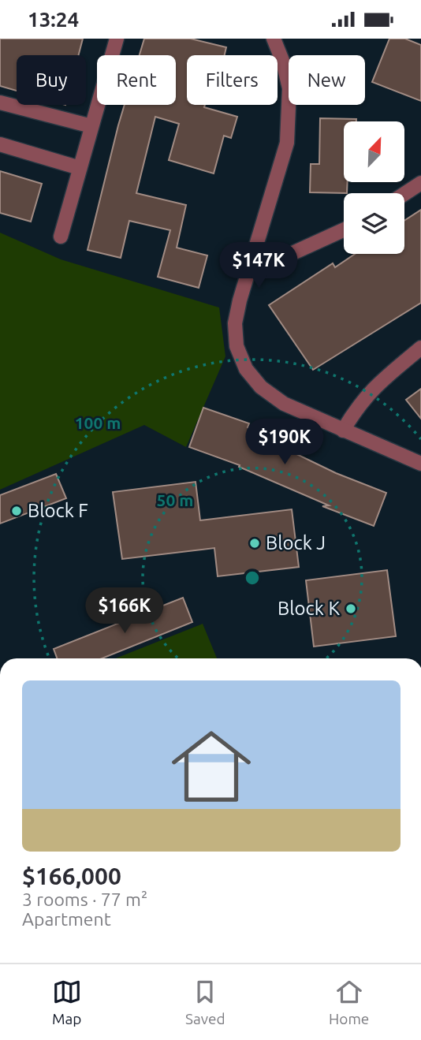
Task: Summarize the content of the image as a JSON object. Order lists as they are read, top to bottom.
{
  "places": ["Block F", "Block J", "Block K"],
  "north": "top right",
  "page": {
    "status": "13:24",
    "chip": [
      "Buy",
      "Rent",
      "Filters",
      "New"
    ],
    "price": ["$147K", "$190K", "$166K"],
    "list": [
      {
        "name": "$166,000",
        "note": "3 rooms · 77 m² · Apartment"
      }
    ],
    "tabs": ["Map", "Saved", "Home"]
  },
  "rings": ["100 m", "50 m"]
}
